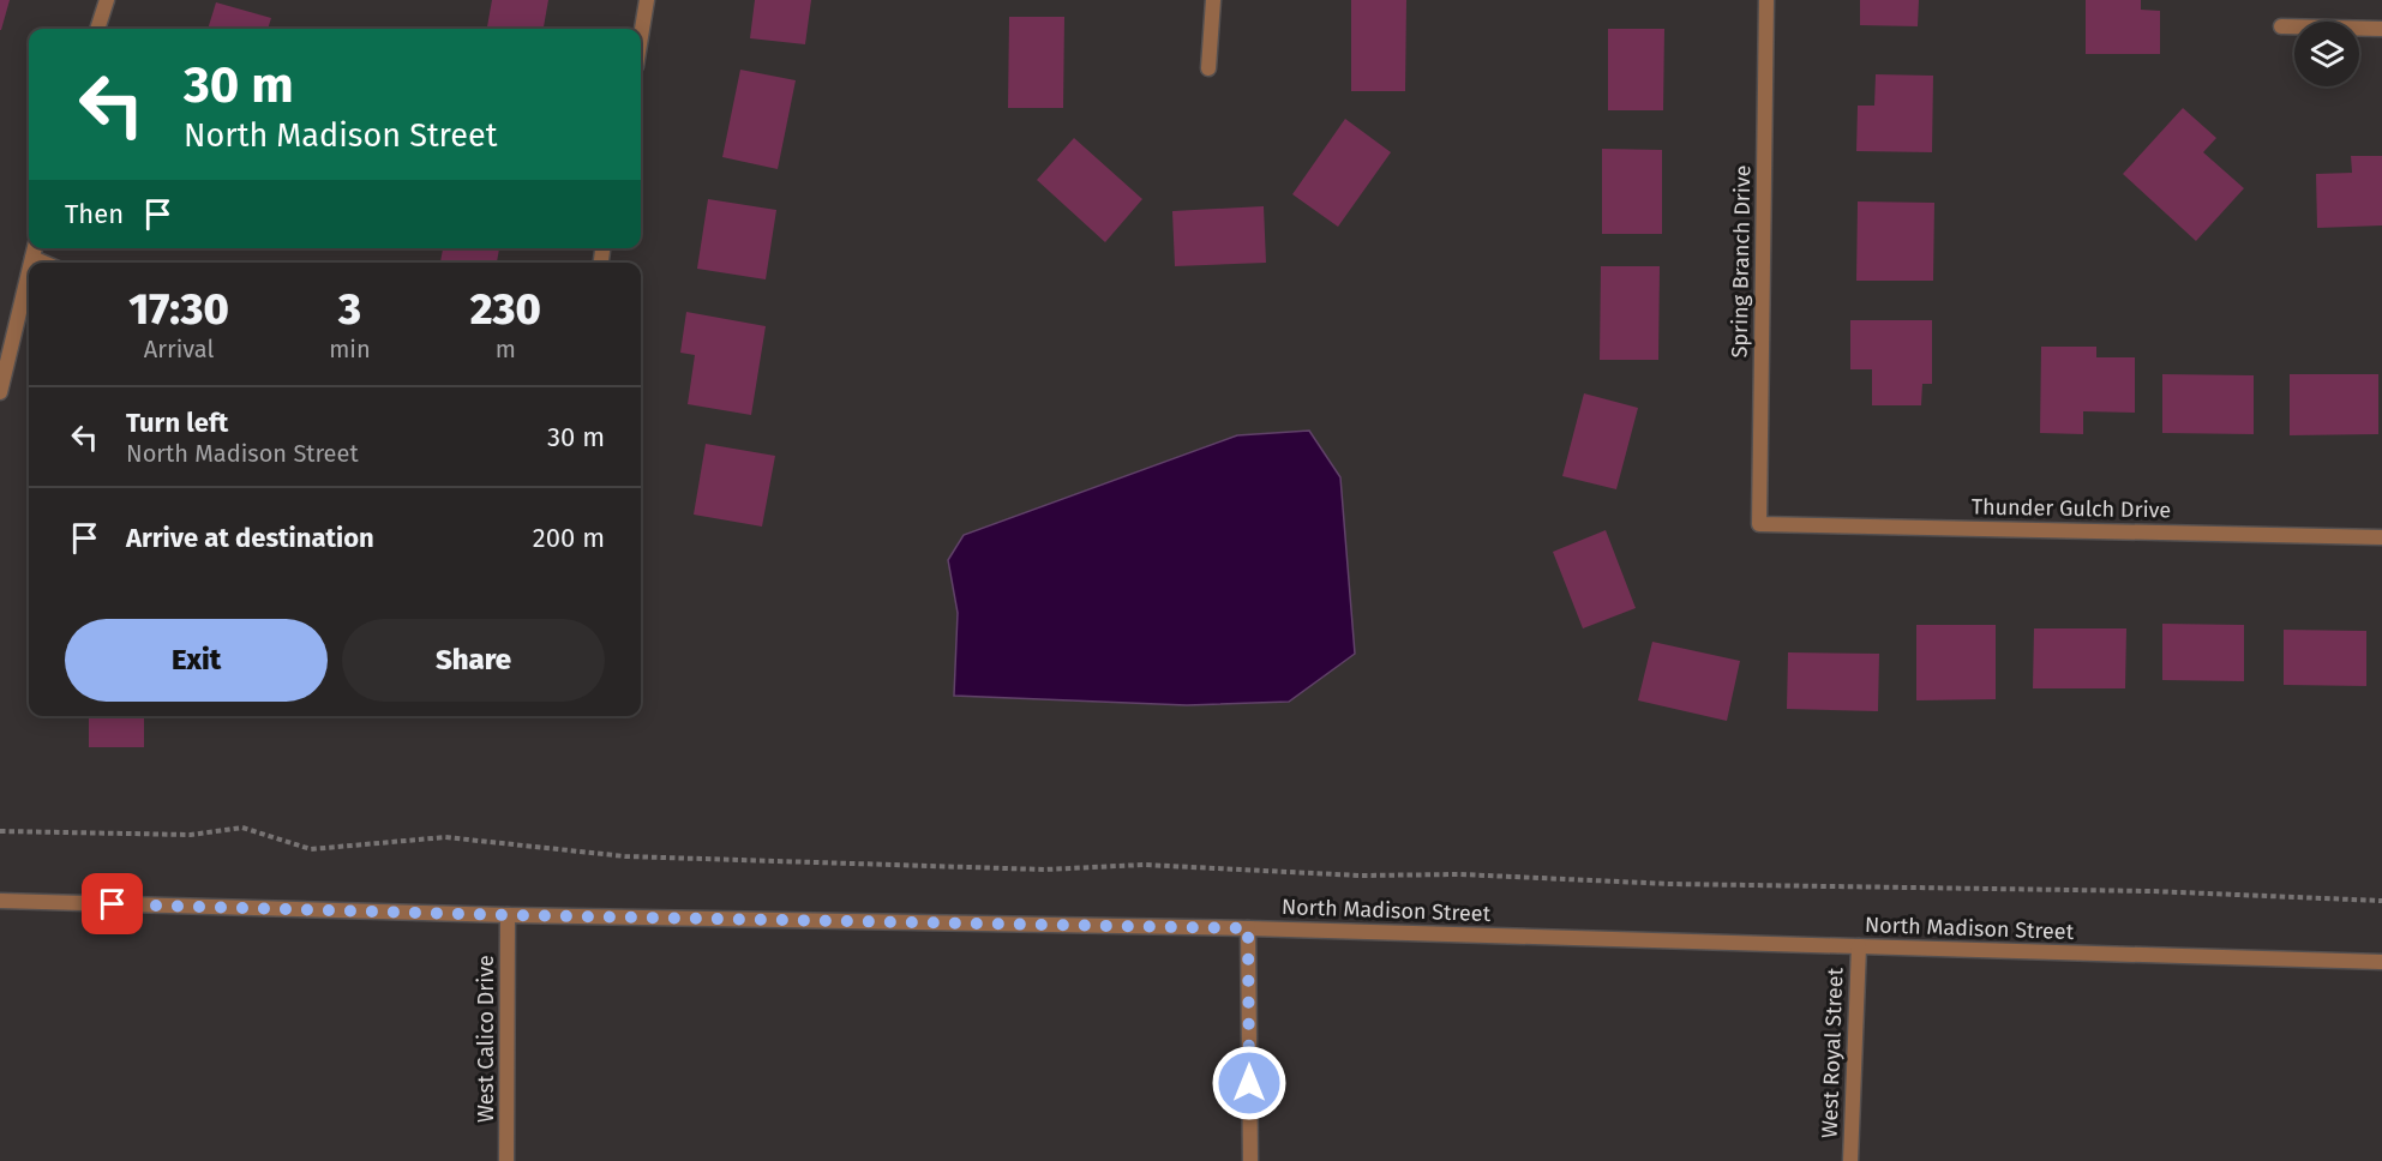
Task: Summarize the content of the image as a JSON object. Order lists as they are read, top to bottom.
{
  "streets": {
    "street": [
      "Spring Branch Drive",
      "Thunder Gulch Drive",
      "North Madison Street",
      "West Calico Drive",
      "West Royal Street"
    ]
  },
  "crossings": [
    ["Spring Branch Drive", "Thunder Gulch Drive"],
    ["North Madison Street", "West Calico Drive"],
    ["North Madison Street", "West Royal Street"]
  ],
  "page": {
    "turn": ["30 m", "North Madison Street"],
    "then": "Then",
    "eta": [
      "17:30",
      "Arrival",
      "3",
      "min",
      "230",
      "m"
    ],
    "list": [
      {
        "name": "Turn left",
        "note": "North Madison Street",
        "value": "30 m"
      },
      {
        "name": "Arrive at destination",
        "value": "200 m"
      }
    ],
    "buttons": ["Exit", "Share"]
  }
}
